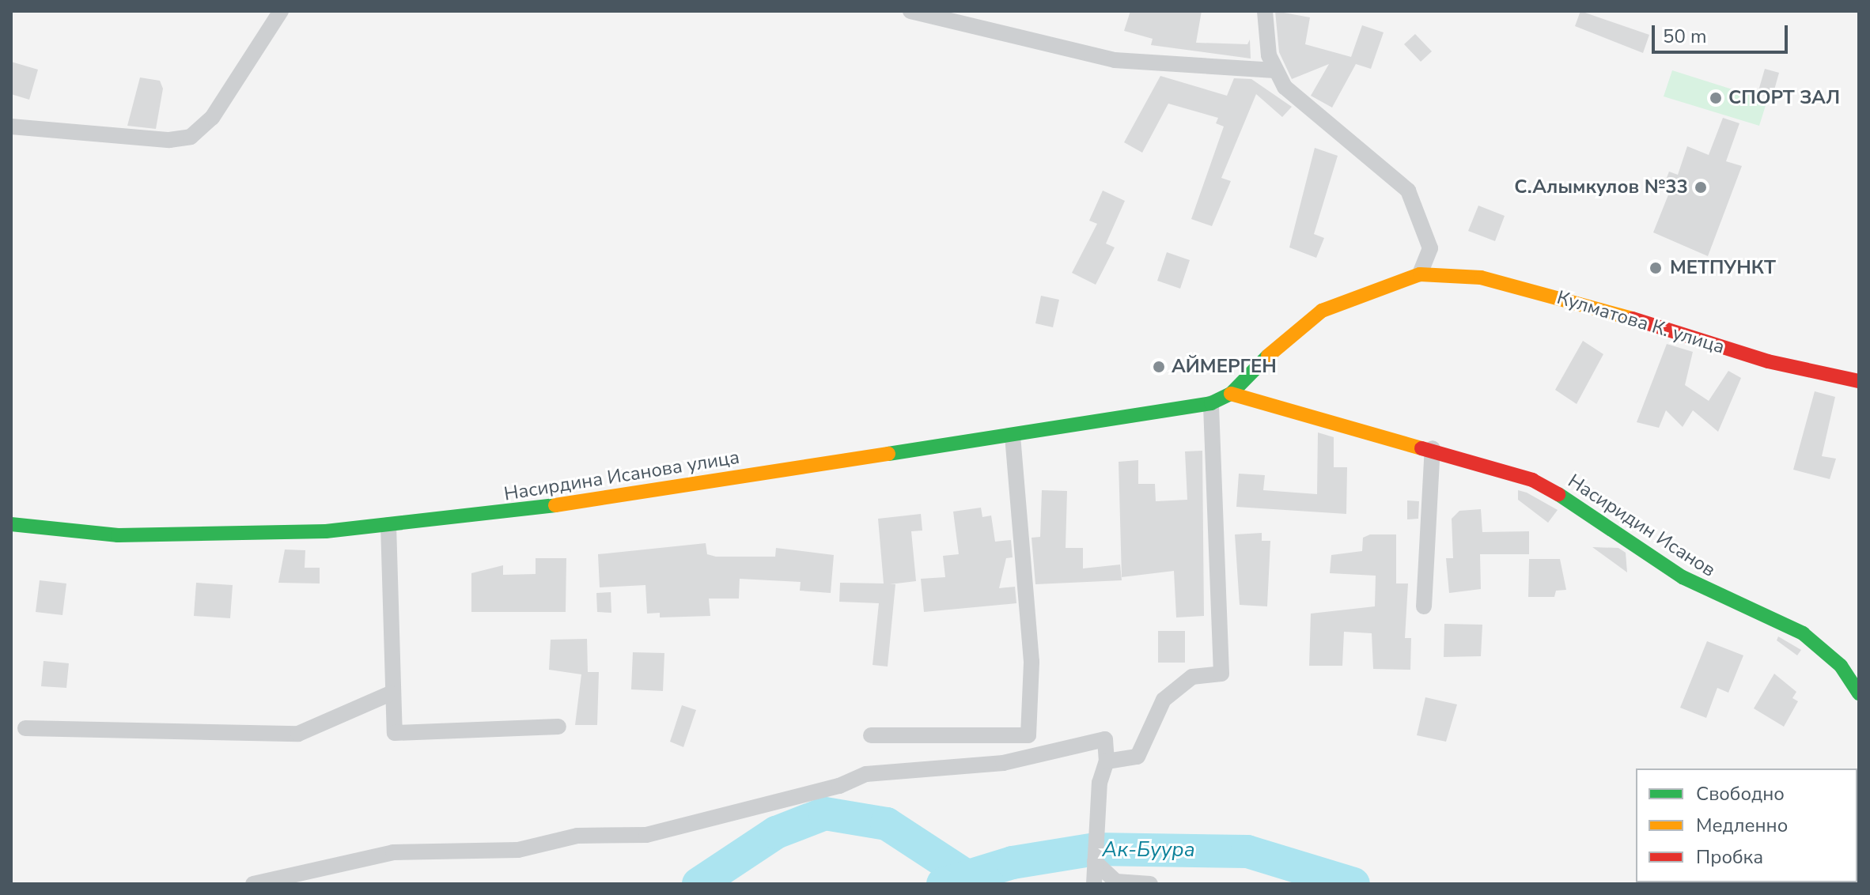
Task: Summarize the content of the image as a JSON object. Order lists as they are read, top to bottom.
{
  "streets": {
    "main road": ["Кулматова К. улица", "Насирдина Исанова улица", "Насиридин Исанов"]
  },
  "crossings": [
    ["Кулматова К. улица", "Насирдина Исанова улица"],
    ["Насирдина Исанова улица", "Насиридин Исанов"]
  ],
  "water": ["Ак-Буура"],
  "places": [
    "СПОРТ ЗАЛ",
    "С.Алымкулов №33",
    "МЕТПУНКТ",
    "АЙМЕРГЕН"
  ],
  "legend": ["Свободно", "Медленно", "Пробка"],
  "scale_bar": "50 m"
}
